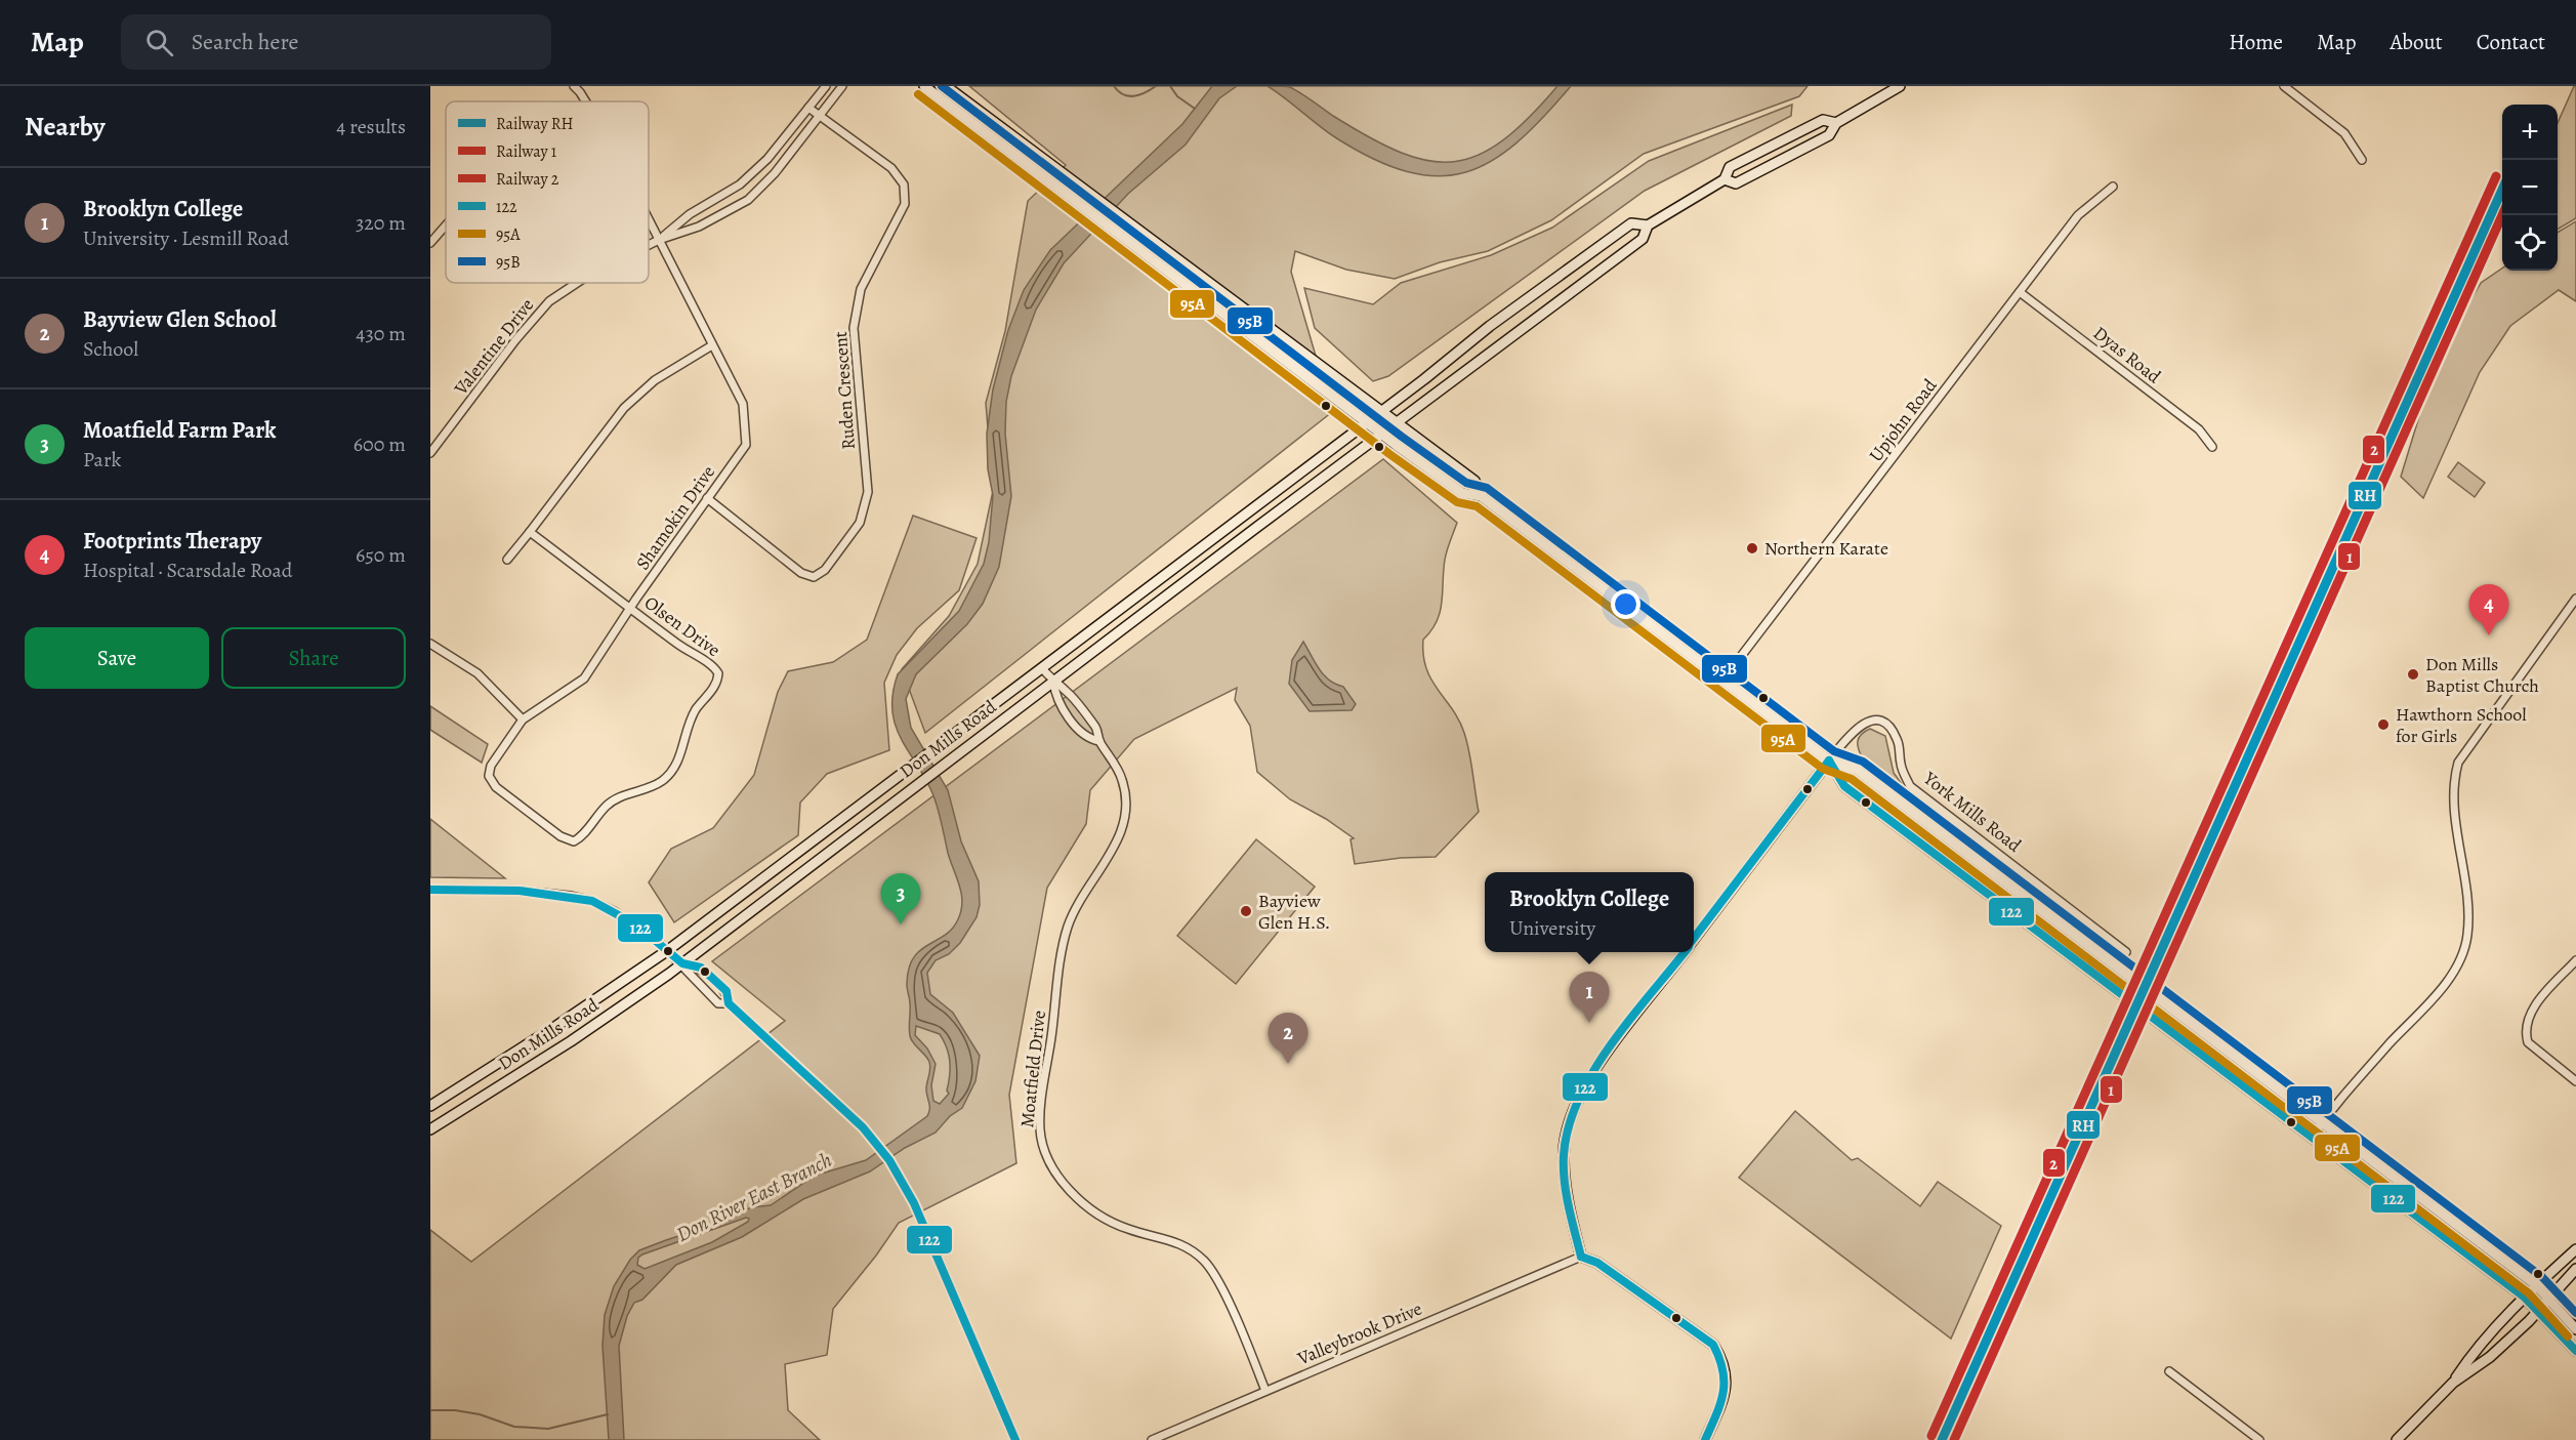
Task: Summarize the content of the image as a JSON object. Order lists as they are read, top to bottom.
{
  "streets": {
    "main road": ["Don Mills Road", "York Mills Road"],
    "street": [
      "Valentine Drive",
      "Dyas Road",
      "Ruden Crescent",
      "Upjohn Road",
      "Shamokin Drive",
      "Olsen Drive",
      "Moatfield Drive",
      "Valleybrook Drive"
    ]
  },
  "crossings": [
    ["Valentine Drive", "Ruden Crescent"],
    ["Valentine Drive", "Shamokin Drive"],
    ["Dyas Road", "Upjohn Road"],
    ["Ruden Crescent", "Shamokin Drive"],
    ["Upjohn Road", "York Mills Road"],
    ["Shamokin Drive", "Olsen Drive"],
    ["Don Mills Road", "York Mills Road"],
    ["Don Mills Road", "Moatfield Drive"],
    ["Moatfield Drive", "Valleybrook Drive"]
  ],
  "water": ["Don River East Branch"],
  "places": [
    "Northern Karate",
    "Don Mills Baptist Church",
    "Hawthorn School for Girls",
    "Bayview Glen H.S."
  ],
  "lines": [
    "transit line 95B",
    "transit line 95A",
    "rail line 2",
    "rail line RH",
    "rail line 1",
    "transit line 122"
  ],
  "legend": [
    "Railway RH",
    "Railway 1",
    "Railway 2",
    "122",
    "95A",
    "95B"
  ],
  "page": {
    "header": "Map",
    "search": "Search here",
    "nav": [
      "Home",
      "Map",
      "About",
      "Contact"
    ],
    "heading": ["Nearby", "4 results"],
    "map_buttons": ["+", "−"],
    "list": [
      {
        "mark": "1",
        "name": "Brooklyn College",
        "note": "University · Lesmill Road",
        "value": "320 m"
      },
      {
        "mark": "2",
        "name": "Bayview Glen School",
        "note": "School",
        "value": "430 m"
      },
      {
        "mark": "3",
        "name": "Moatfield Farm Park",
        "note": "Park",
        "value": "600 m"
      },
      {
        "mark": "4",
        "name": "Footprints Therapy",
        "note": "Hospital · Scarsdale Road",
        "value": "650 m"
      }
    ],
    "pins": [
      "4",
      "3",
      "1",
      "2"
    ],
    "buttons": ["Save", "Share"],
    "popup": ["Brooklyn College", "University"]
  }
}
